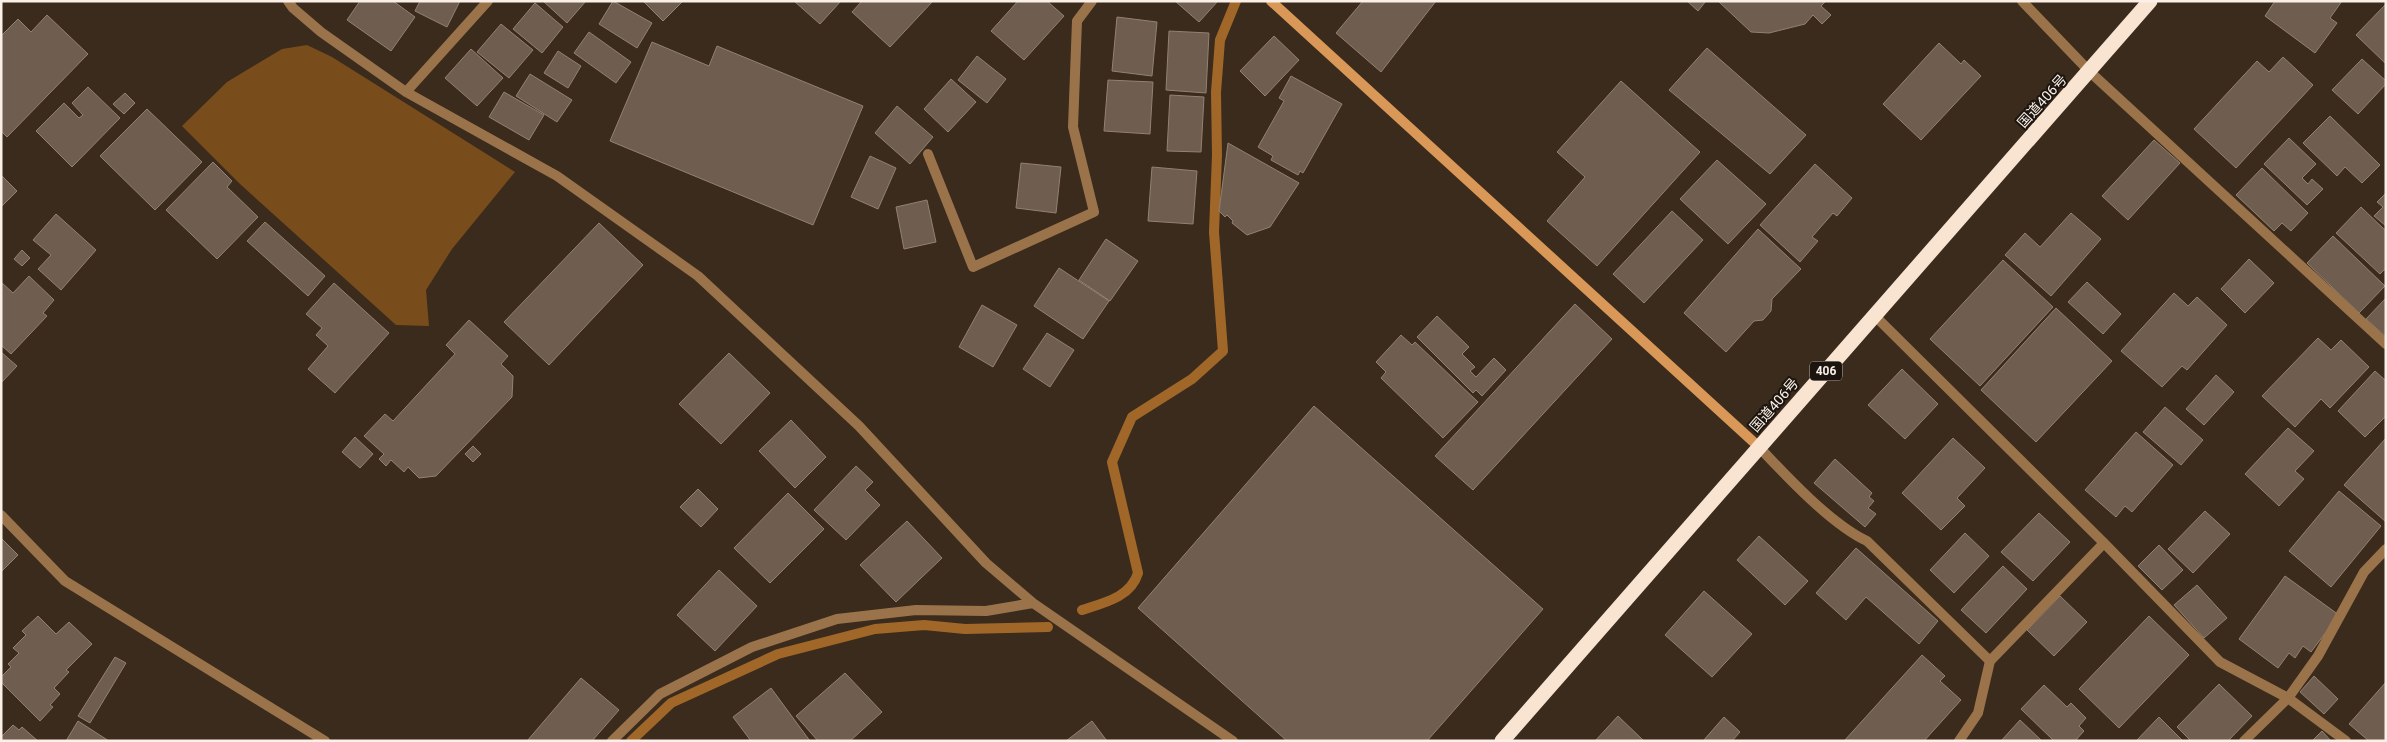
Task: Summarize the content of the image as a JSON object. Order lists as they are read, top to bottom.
{
  "streets": {
    "highway": ["国道406号", "406"]
  }
}
